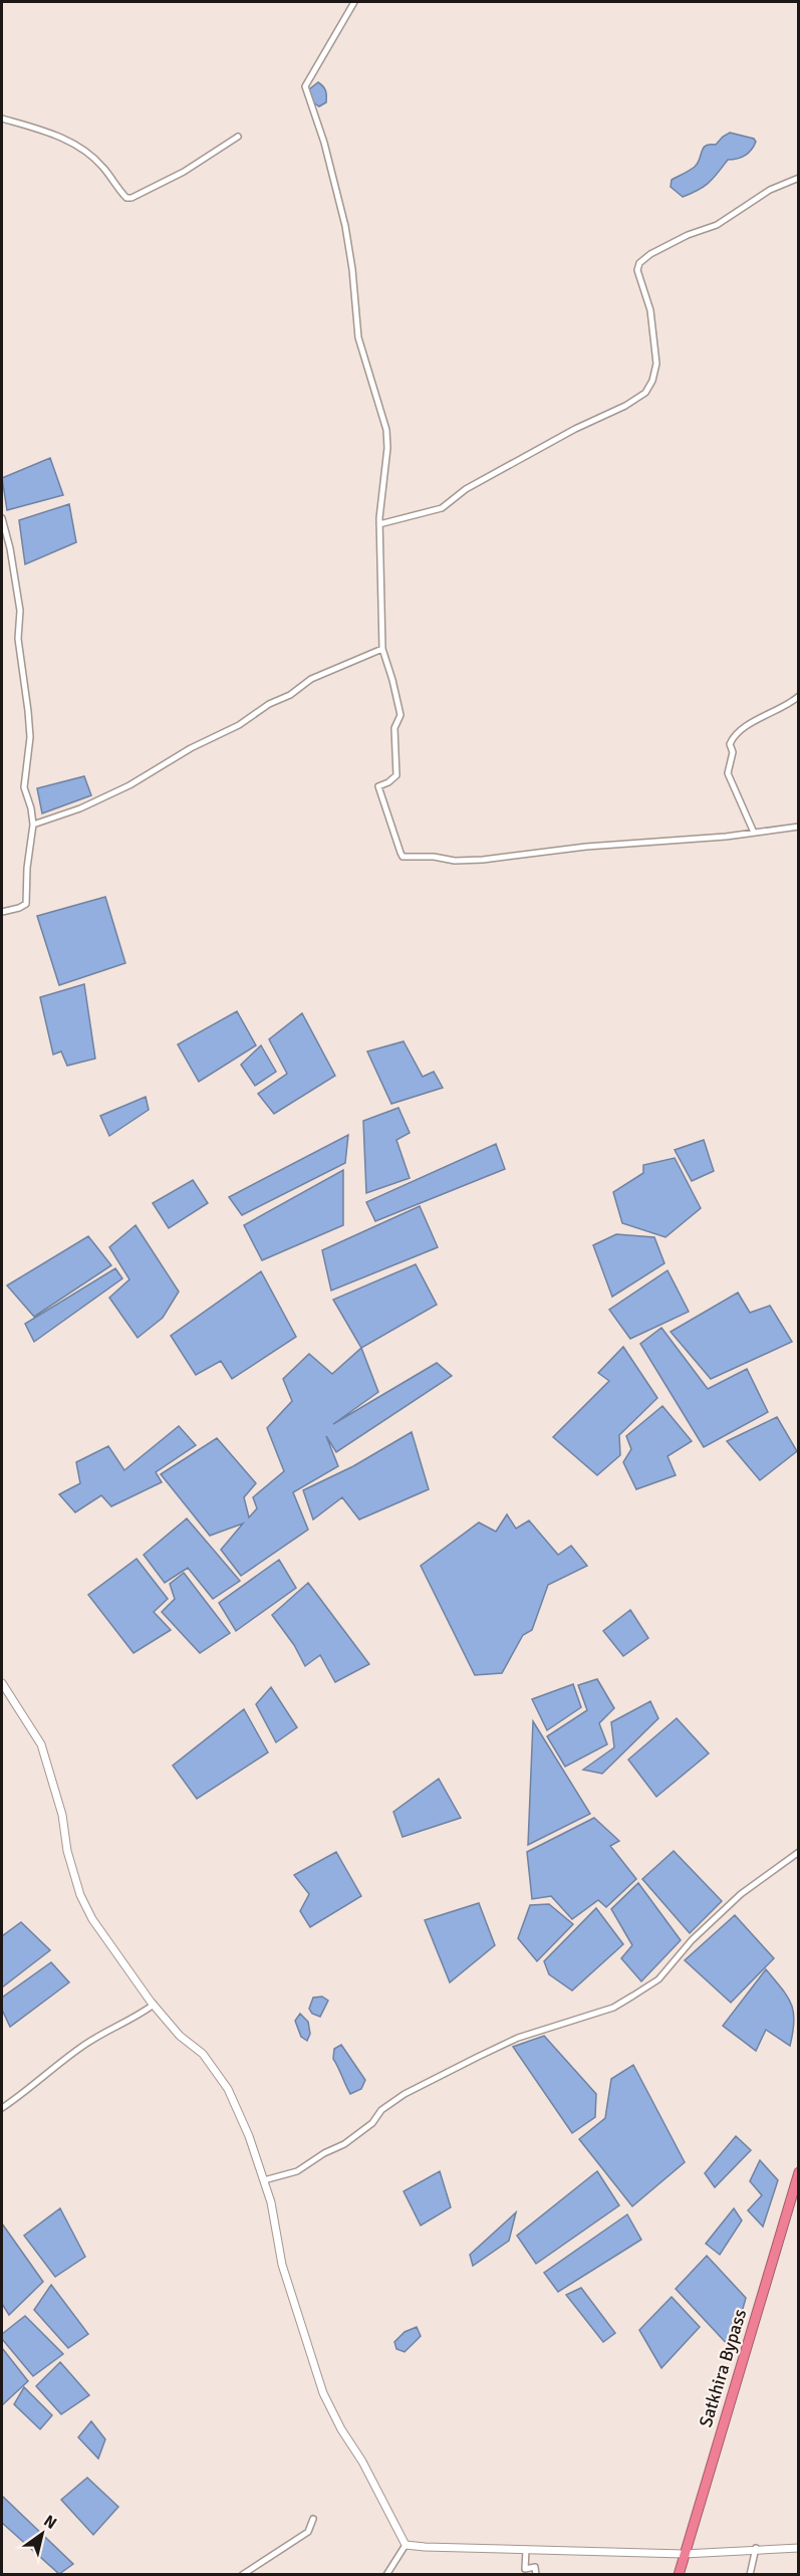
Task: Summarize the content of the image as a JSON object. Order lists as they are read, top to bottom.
{
  "streets": {
    "highway": ["Satkhira Bypass"]
  },
  "north": "top right"
}
